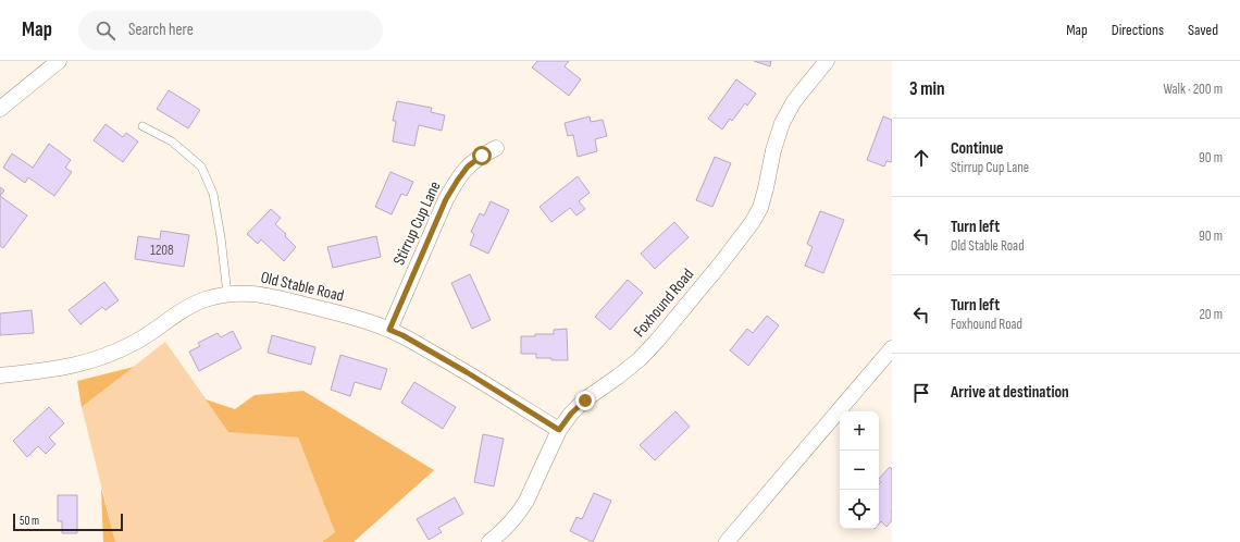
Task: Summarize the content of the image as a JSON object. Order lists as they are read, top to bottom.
{
  "streets": {
    "street": ["Stirrup Cup Lane", "Old Stable Road", "Foxhound Road"]
  },
  "crossings": [
    ["Stirrup Cup Lane", "Old Stable Road"],
    ["Old Stable Road", "Foxhound Road"]
  ],
  "house_numbers": ["1208"],
  "scale_bar": "50 m",
  "page": {
    "header": "Map",
    "search": "Search here",
    "nav": ["Map", "Directions", "Saved"],
    "heading": ["3 min", "Walk · 200 m"],
    "list": [
      ["Continue", "Stirrup Cup Lane", "90 m"],
      ["Turn left", "Old Stable Road", "90 m"],
      ["Turn left", "Foxhound Road", "20 m"],
      "Arrive at destination"
    ],
    "map_buttons": ["+", "−"],
    "scale": "50 m"
  }
}
